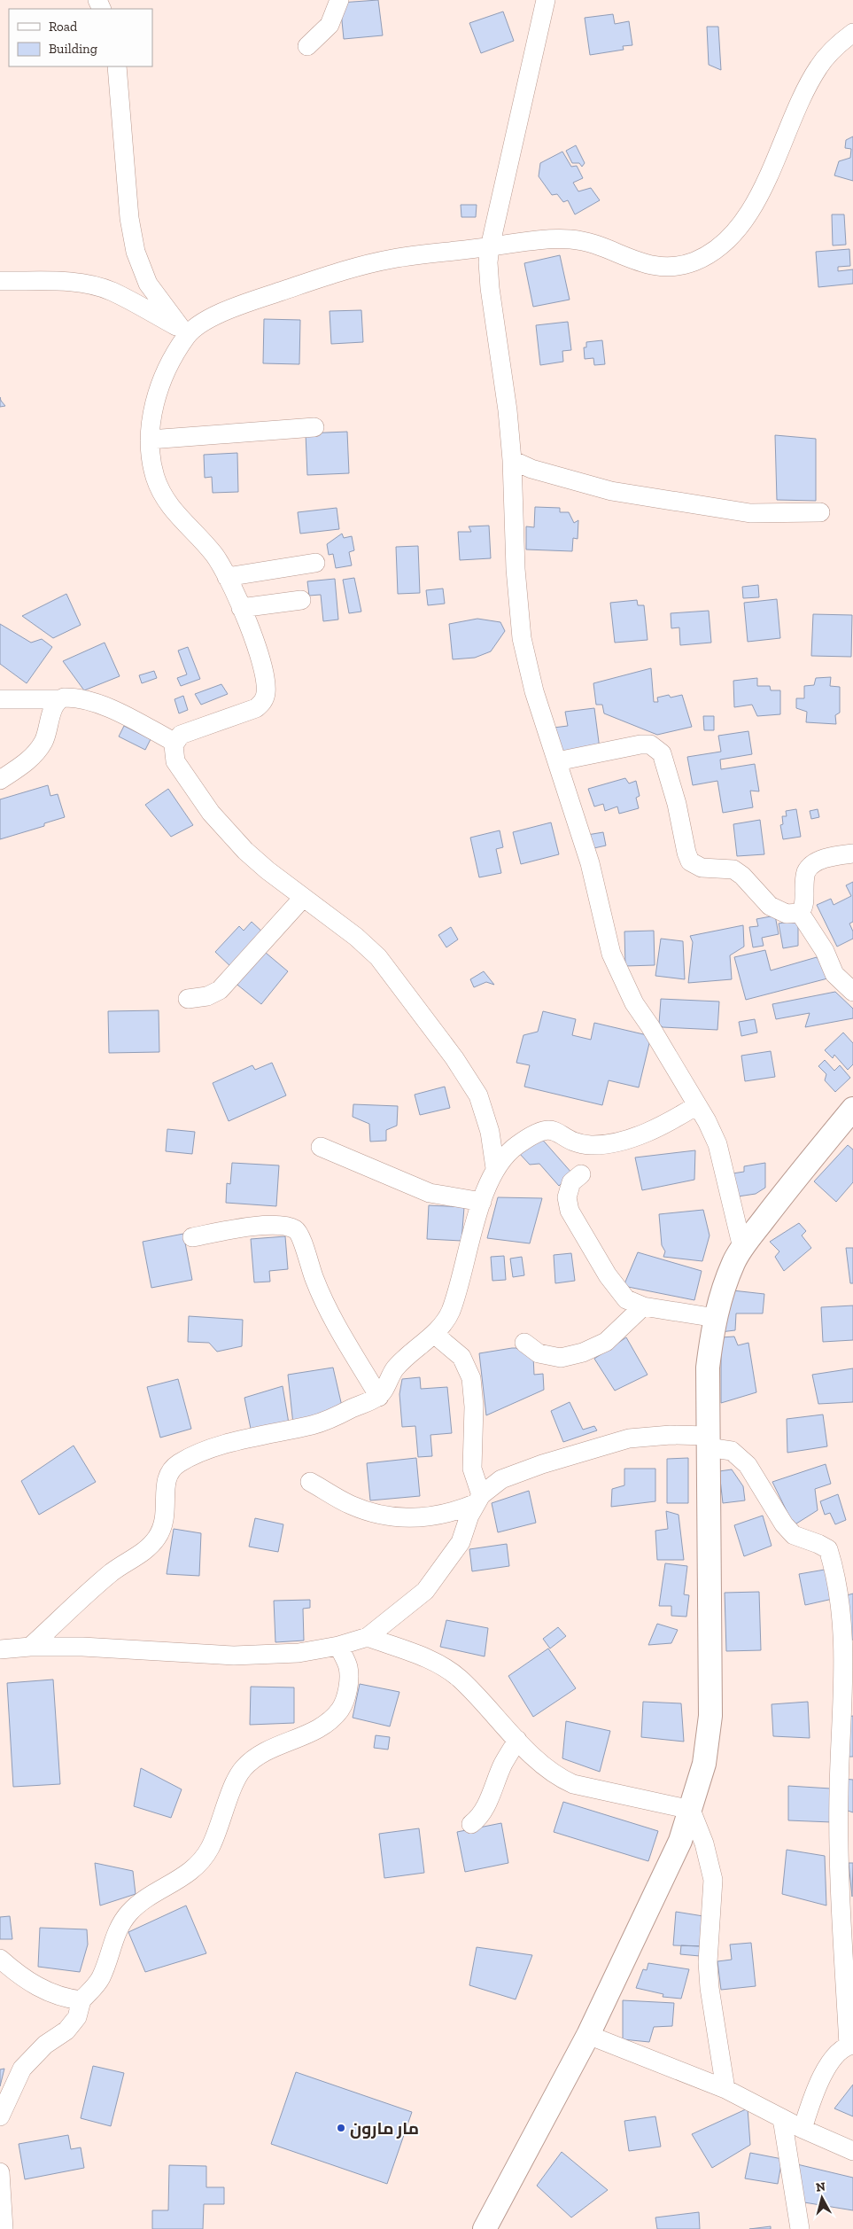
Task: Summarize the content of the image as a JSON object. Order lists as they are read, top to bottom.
{
  "places": ["مار مارون"],
  "legend": ["Road", "Building"],
  "north": "top"
}
